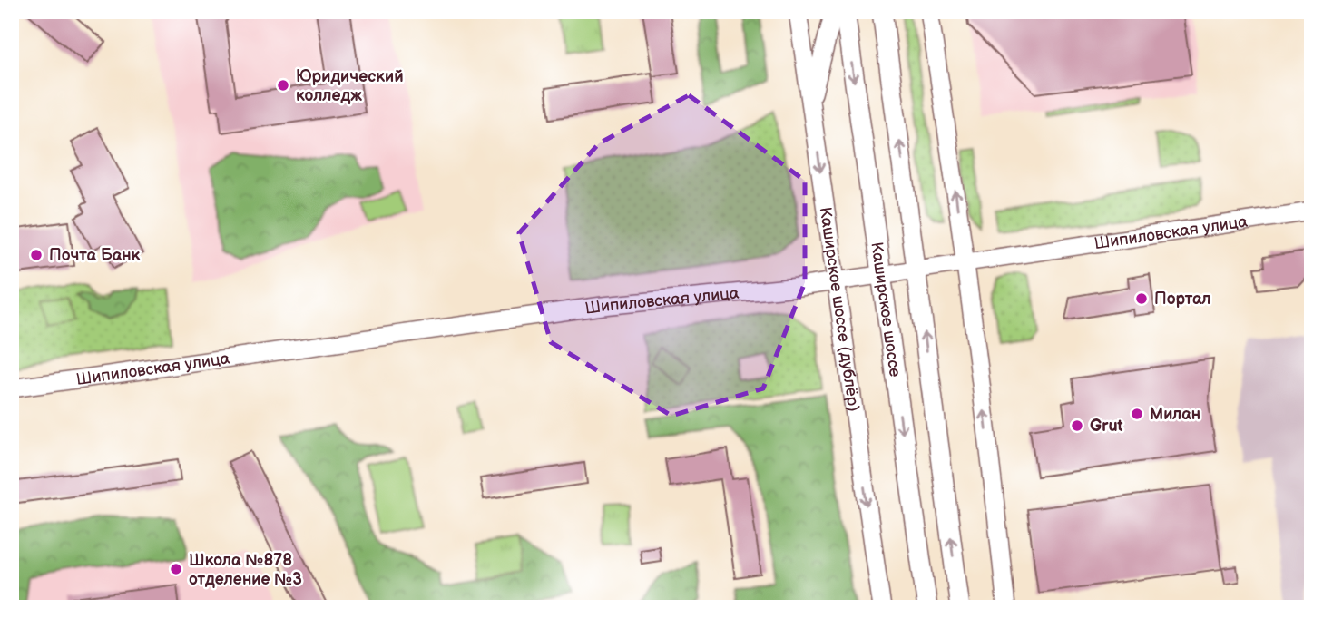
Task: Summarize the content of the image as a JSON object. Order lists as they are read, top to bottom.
{
  "streets": {
    "main road": ["Шипиловская улица", "Каширское шоссе (дублёр)", "Каширское шоссе"]
  },
  "crossings": [
    ["Шипиловская улица", "Каширское шоссе (дублёр)"],
    ["Шипиловская улица", "Каширское шоссе"]
  ],
  "places": [
    "Юридический колледж",
    "Почта Банк",
    "Портал",
    "Милан",
    "Grut",
    "Школа №878 отделение №3"
  ]
}
